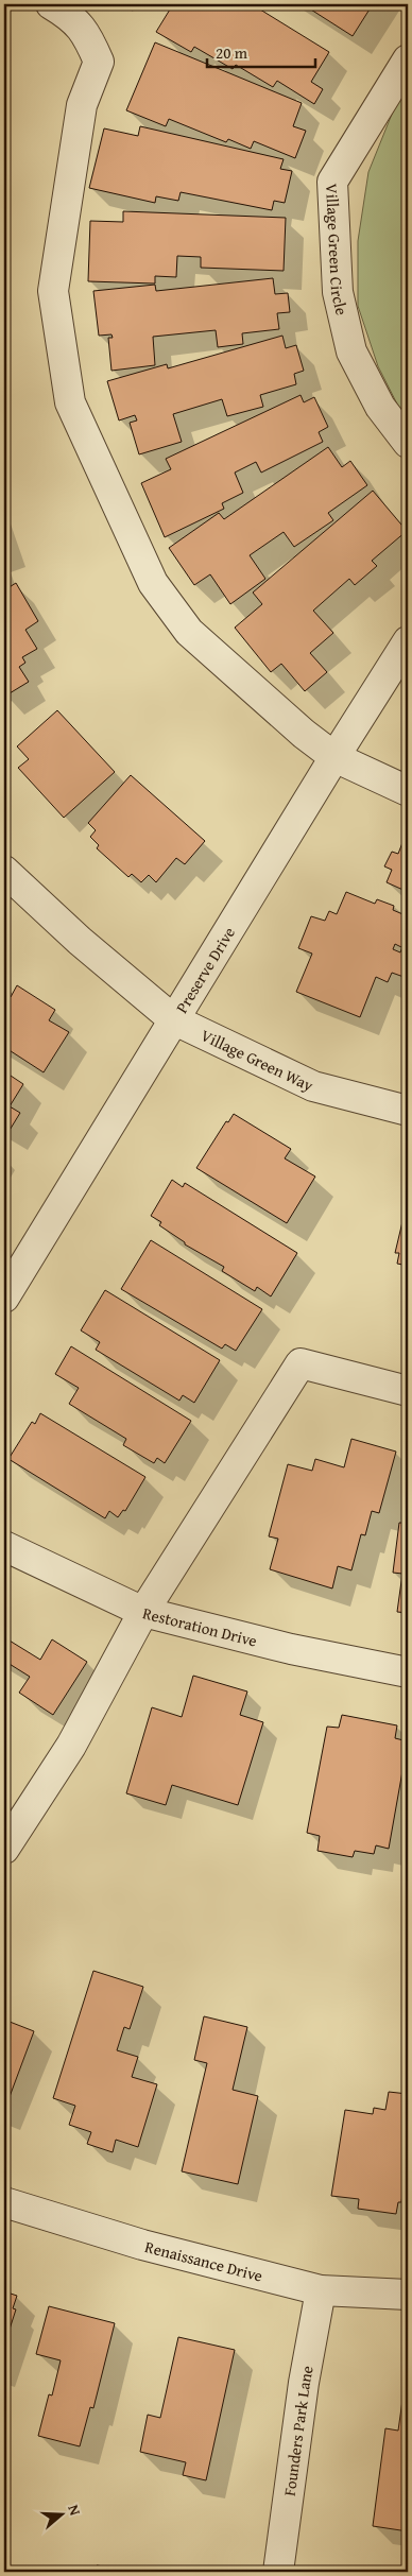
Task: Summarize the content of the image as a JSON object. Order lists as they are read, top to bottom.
{
  "streets": {
    "street": [
      "Village Green Circle",
      "Preserve Drive",
      "Village Green Way",
      "Restoration Drive",
      "Renaissance Drive",
      "Founders Park Lane"
    ]
  },
  "crossings": [
    ["Preserve Drive", "Village Green Way"],
    ["Renaissance Drive", "Founders Park Lane"]
  ],
  "scale_bar": "20 m",
  "north": "right"
}
